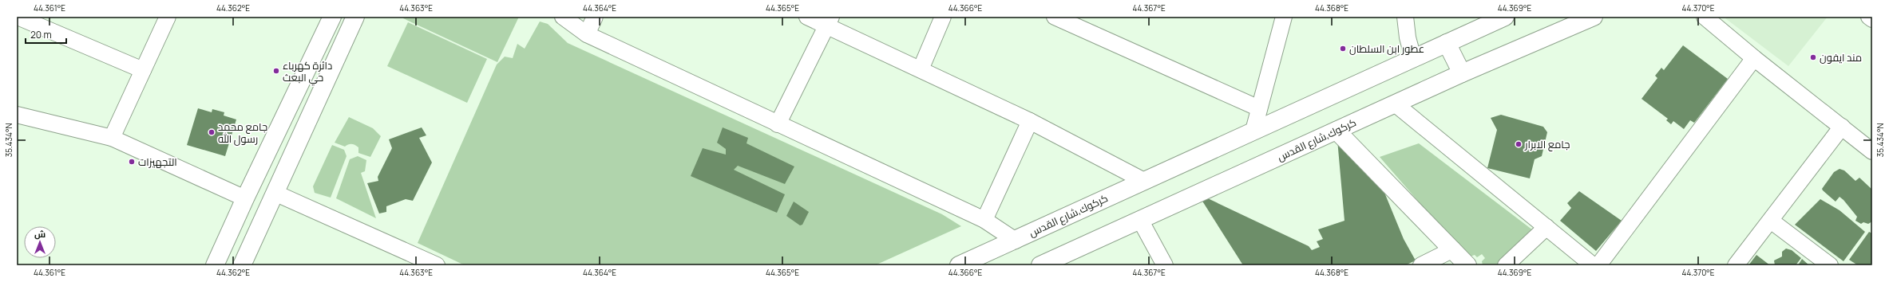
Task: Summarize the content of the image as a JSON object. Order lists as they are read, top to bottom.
{
  "streets": {
    "main road": ["كركوك,شارع القدس"]
  },
  "places": [
    "عطور ابن السلطان",
    "مند ايفون",
    "دائرة كهرباء حي البعث",
    "جامع محمد رسول الله",
    "جامع الابرار",
    "التجهيزات"
  ],
  "scale_bar": "20 m",
  "north": "top",
  "coordinates": [
    "44.361°E",
    "44.362°E",
    "44.363°E",
    "44.364°E",
    "44.365°E",
    "44.366°E",
    "44.367°E",
    "44.368°E",
    "44.369°E",
    "44.370°E",
    "35.434°N"
  ]
}
